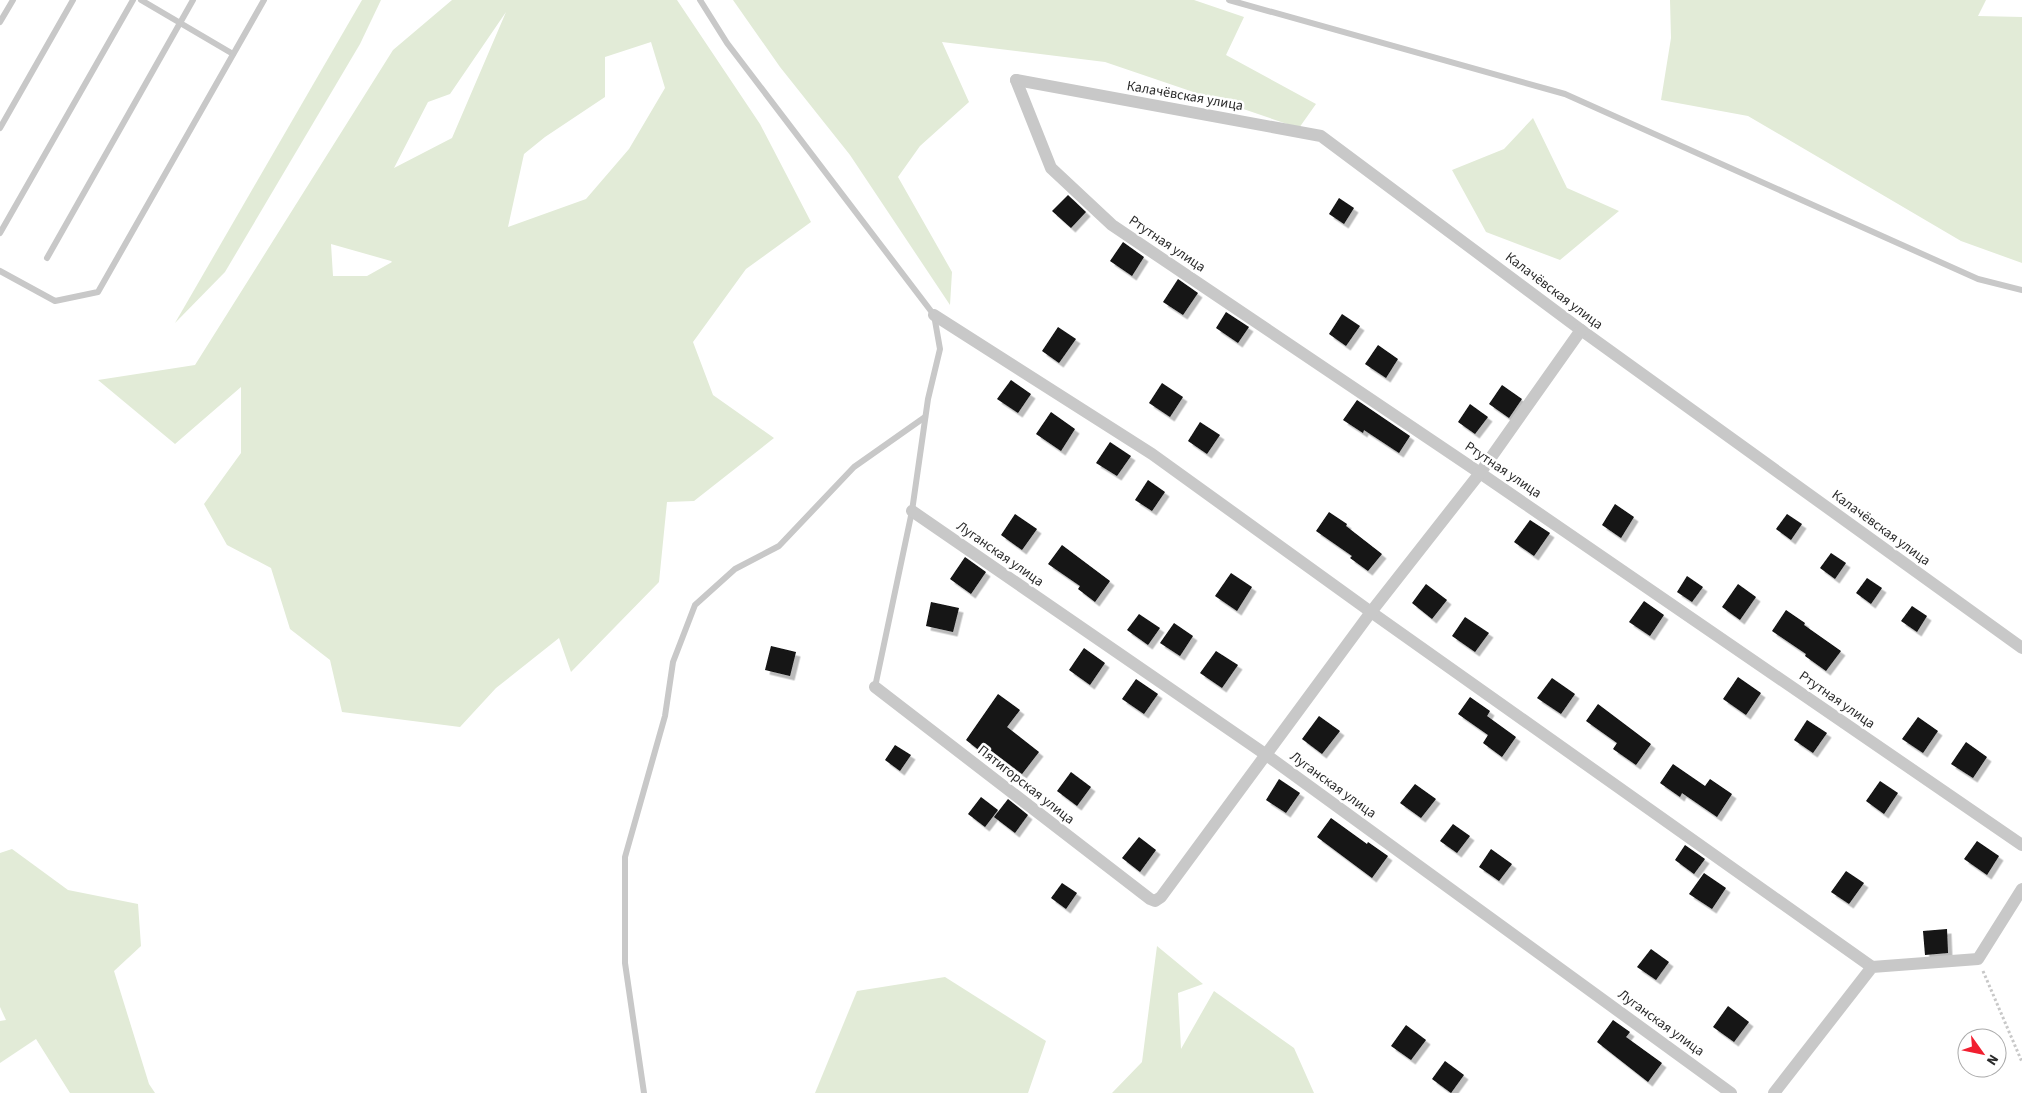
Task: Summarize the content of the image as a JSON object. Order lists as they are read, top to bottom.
{
  "streets": {
    "street": [
      "Калачёвская улица",
      "Ртутная улица",
      "Луганская улица",
      "Пятигорская улица"
    ]
  },
  "crossings": [
    ["Калачёвская улица", "Ртутная улица"],
    ["Луганская улица", "Пятигорская улица"]
  ],
  "north": "bottom right"
}
